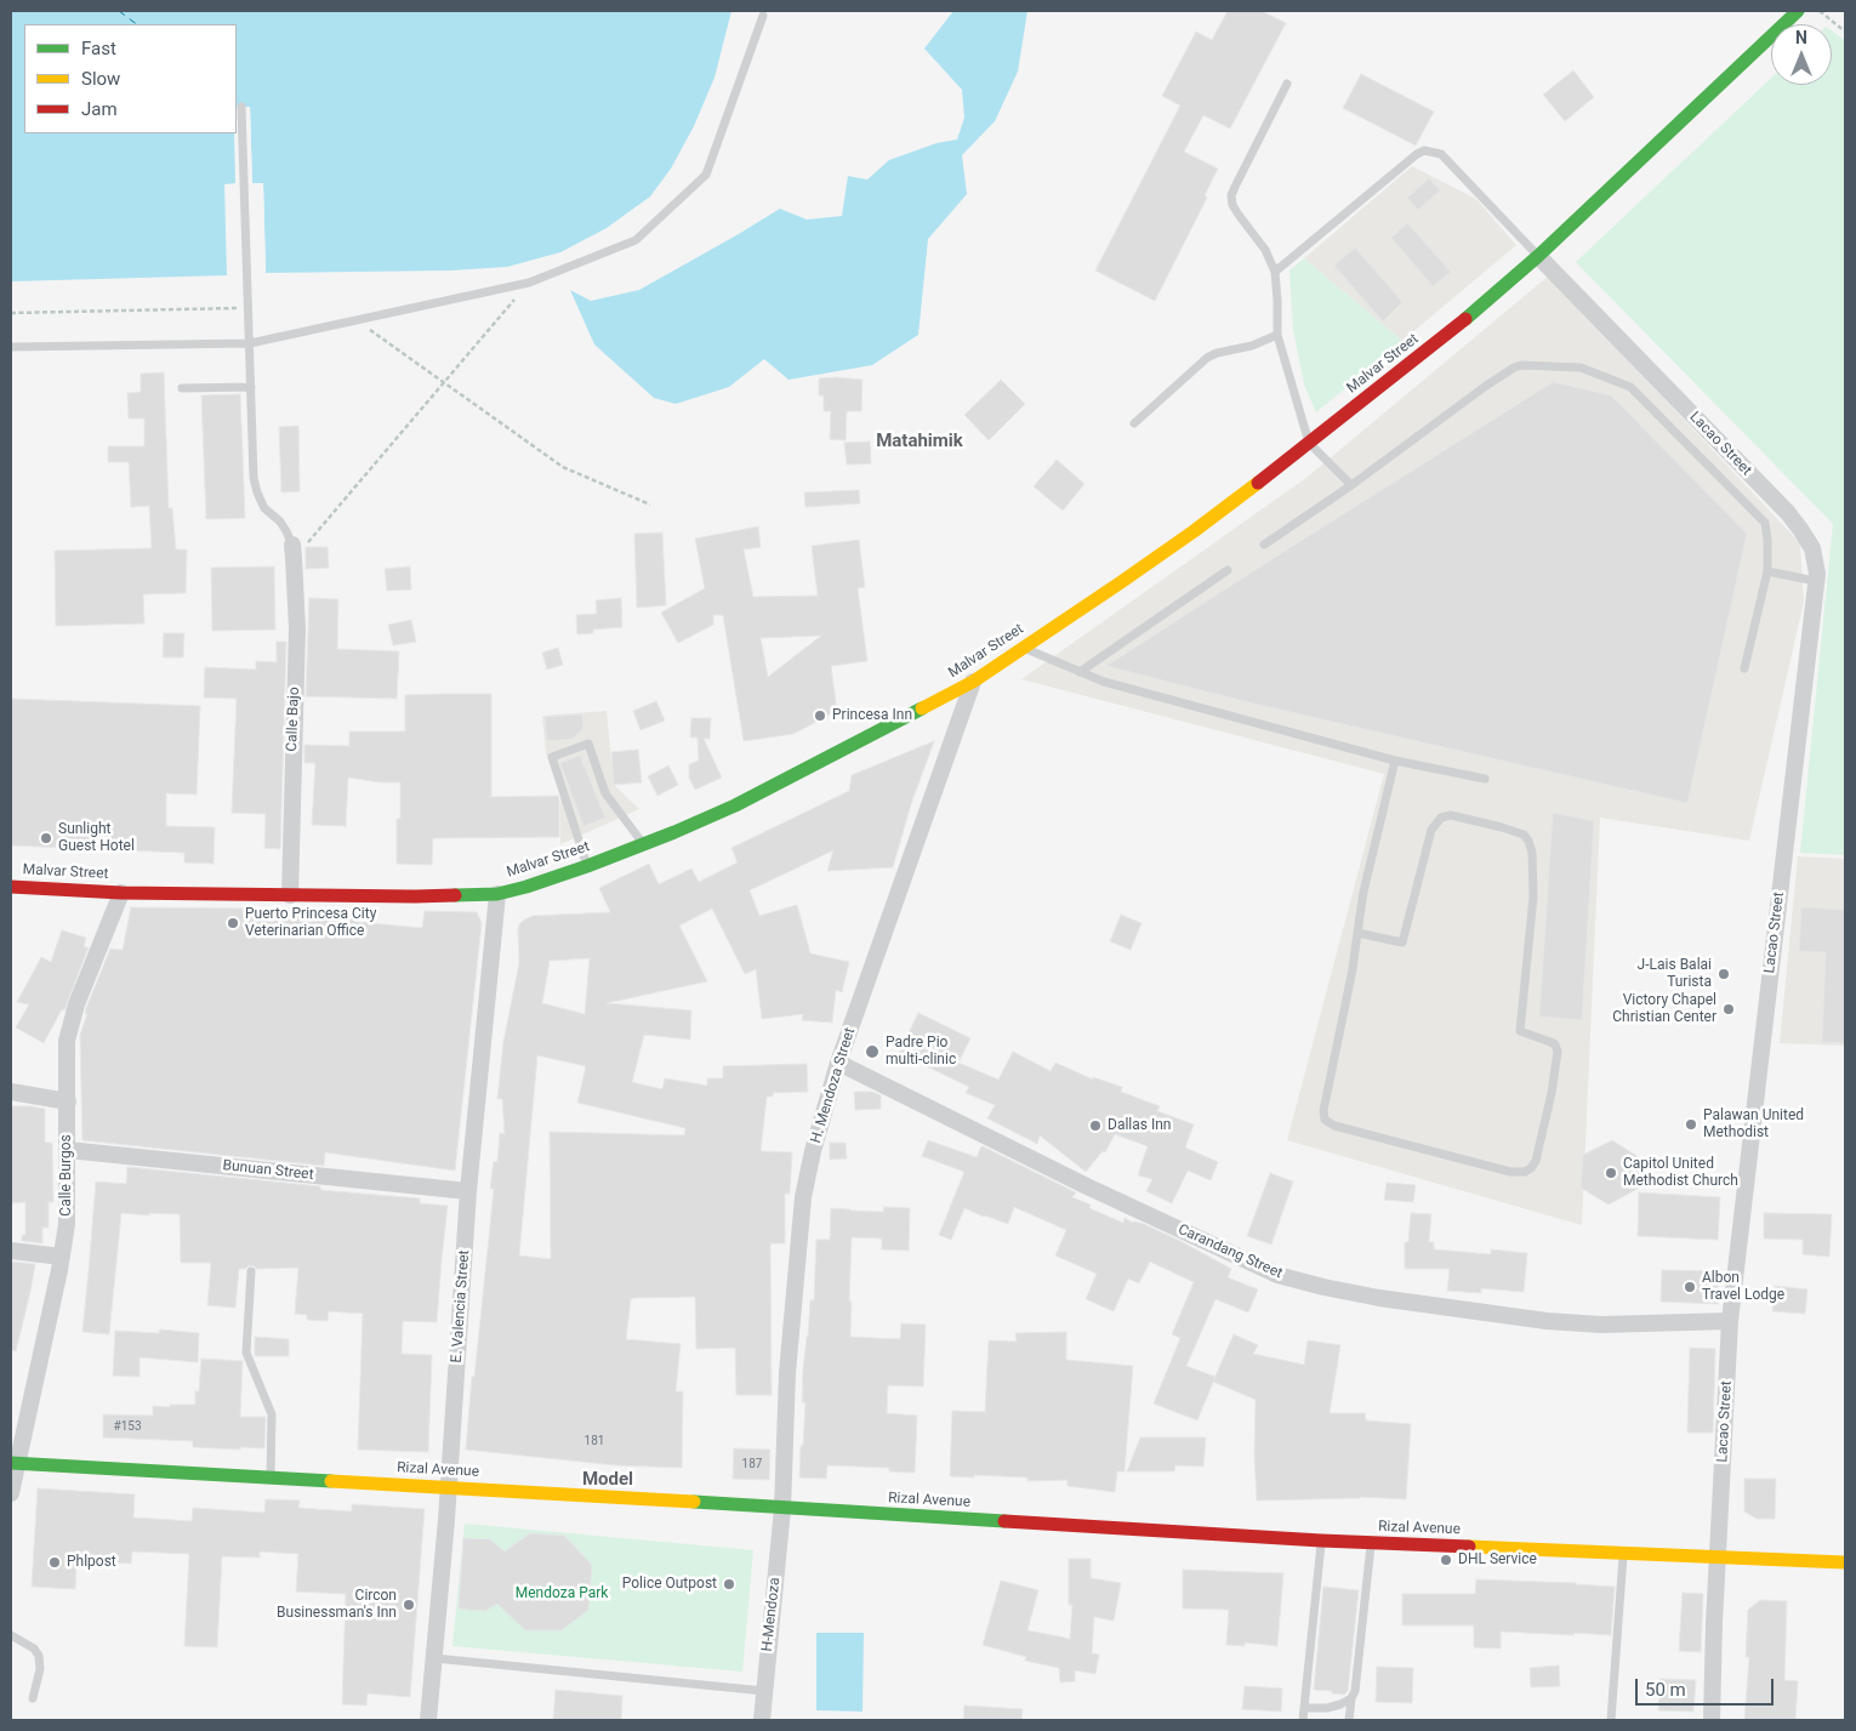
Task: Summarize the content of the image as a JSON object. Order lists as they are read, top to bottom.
{
  "streets": {
    "main road": ["Malvar Street", "Rizal Avenue"],
    "street": [
      "Lacao Street",
      "Calle Bajo",
      "H. Mendoza Street",
      "Bunuan Street",
      "Calle Burgos",
      "Carandang Street",
      "E. Valencia Street",
      "H-Mendoza"
    ]
  },
  "crossings": [
    ["Malvar Street", "Lacao Street"],
    ["Malvar Street", "Calle Bajo"],
    ["Malvar Street", "H. Mendoza Street"],
    ["Malvar Street", "Calle Burgos"],
    ["Malvar Street", "E. Valencia Street"],
    ["Lacao Street", "Carandang Street"],
    ["Lacao Street", "Rizal Avenue"],
    ["H. Mendoza Street", "Carandang Street"],
    ["H. Mendoza Street", "Rizal Avenue"],
    ["H. Mendoza Street", "H-Mendoza"],
    ["Bunuan Street", "Calle Burgos"],
    ["Bunuan Street", "E. Valencia Street"],
    ["Calle Burgos", "Rizal Avenue"],
    ["E. Valencia Street", "Rizal Avenue"],
    ["Rizal Avenue", "H-Mendoza"]
  ],
  "districts": ["Matahimik", "Model"],
  "parks": ["Mendoza Park"],
  "places": [
    "Princesa Inn",
    "Sunlight Guest Hotel",
    "Puerto Princesa City Veterinarian Office",
    "J-Lais Balai Turista",
    "Victory Chapel Christian Center",
    "Padre Pio multi-clinic",
    "Palawan United Methodist",
    "Dallas Inn",
    "Capitol United Methodist Church",
    "Albon Travel Lodge",
    "DHL Service",
    "Phlpost",
    "Police Outpost",
    "Circon Businessman's Inn"
  ],
  "house_numbers": ["#153", "181", "187"],
  "legend": ["Fast", "Slow", "Jam"],
  "scale_bar": "50 m",
  "north": "top"
}
